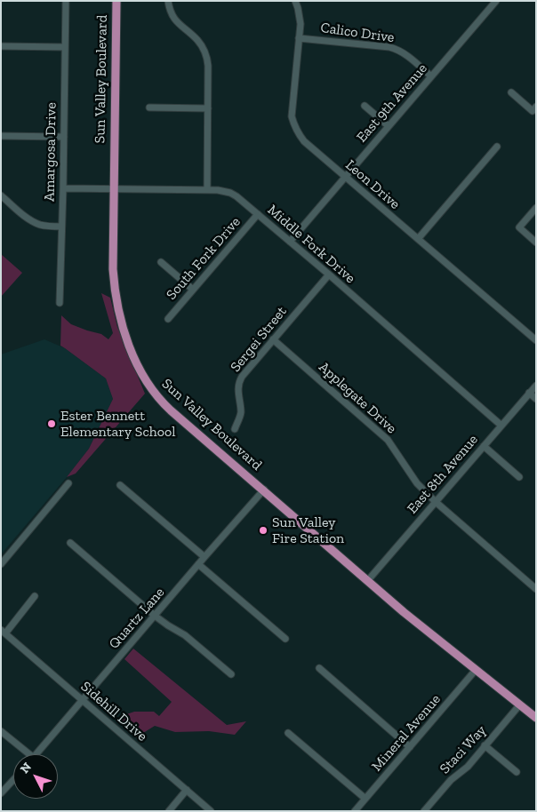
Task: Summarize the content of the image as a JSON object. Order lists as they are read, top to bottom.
{
  "streets": {
    "main road": ["Sun Valley Boulevard"],
    "street": [
      "Calico Drive",
      "East 9th Avenue",
      "Amargosa Drive",
      "Leon Drive",
      "Middle Fork Drive",
      "South Fork Drive",
      "Sergei Street",
      "Applegate Drive",
      "East 8th Avenue",
      "Quartz Lane",
      "Sidehill Drive",
      "Mineral Avenue",
      "Staci Way"
    ]
  },
  "crossings": [
    ["Calico Drive", "East 9th Avenue"],
    ["Calico Drive", "Leon Drive"],
    ["Sun Valley Boulevard", "Middle Fork Drive"],
    ["Sun Valley Boulevard", "East 8th Avenue"],
    ["Sun Valley Boulevard", "Quartz Lane"],
    ["Sun Valley Boulevard", "Mineral Avenue"],
    ["Sun Valley Boulevard", "Staci Way"],
    ["East 9th Avenue", "Leon Drive"],
    ["East 9th Avenue", "Middle Fork Drive"],
    ["Amargosa Drive", "Middle Fork Drive"],
    ["Middle Fork Drive", "South Fork Drive"],
    ["Middle Fork Drive", "Sergei Street"],
    ["Middle Fork Drive", "East 8th Avenue"],
    ["Sergei Street", "Applegate Drive"],
    ["Applegate Drive", "East 8th Avenue"],
    ["Quartz Lane", "Sidehill Drive"]
  ],
  "places": ["Ester Bennett Elementary School", "Sun Valley Fire Station"],
  "north": "top left"
}
